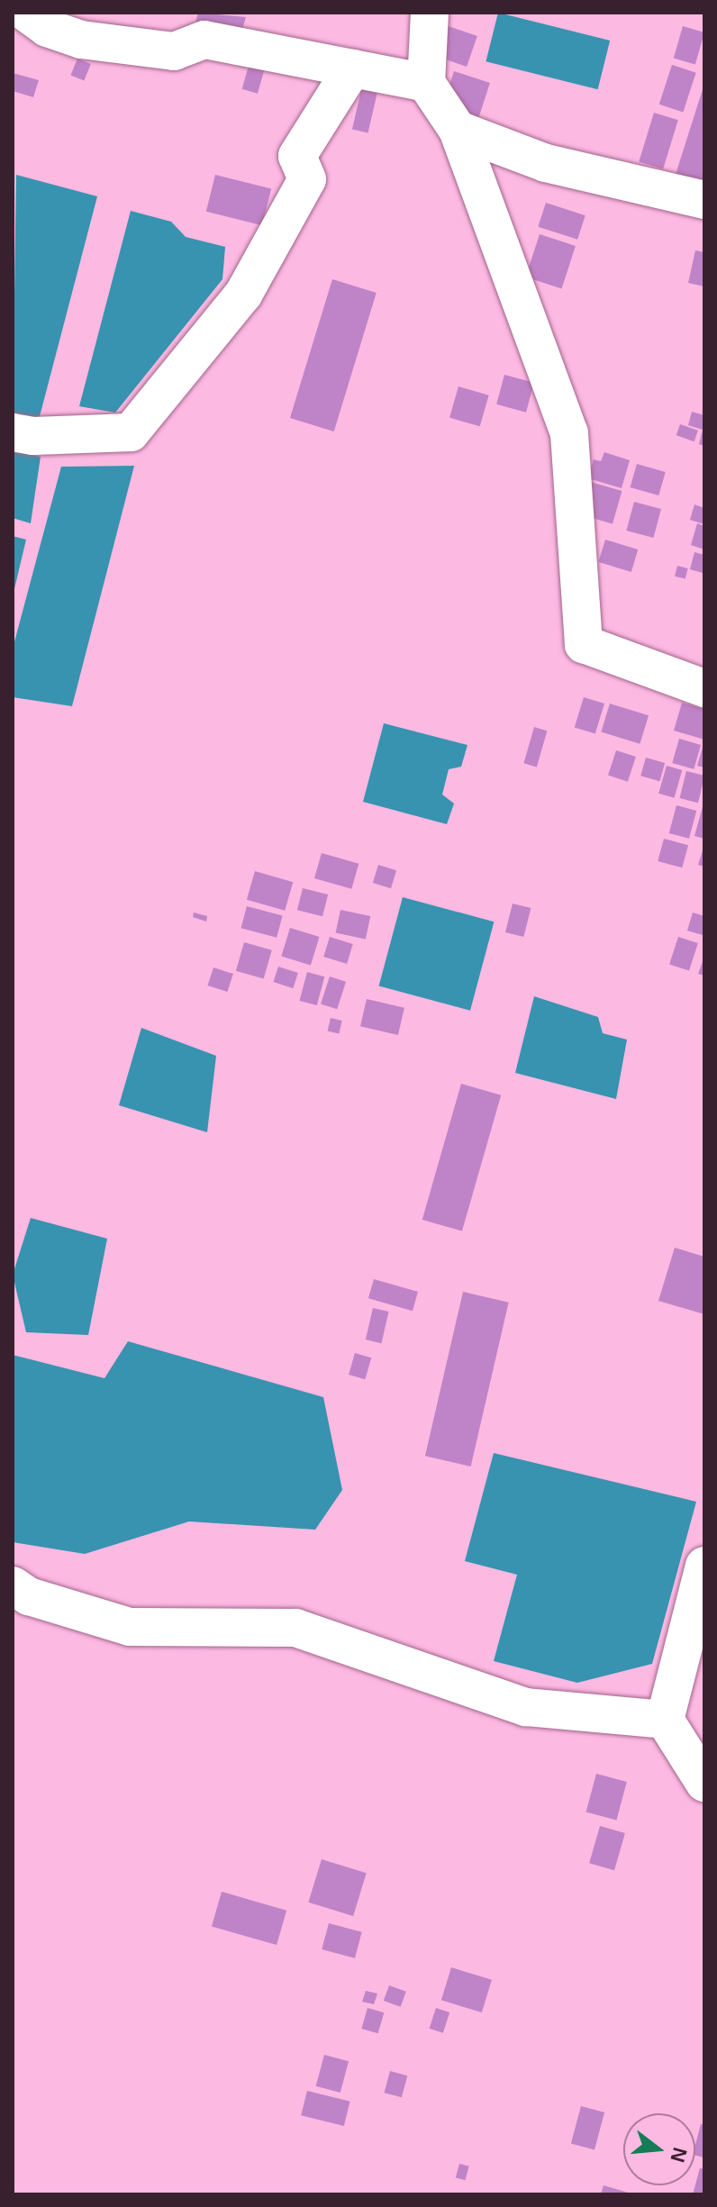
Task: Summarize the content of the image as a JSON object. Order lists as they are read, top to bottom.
{
  "north": "right"
}
